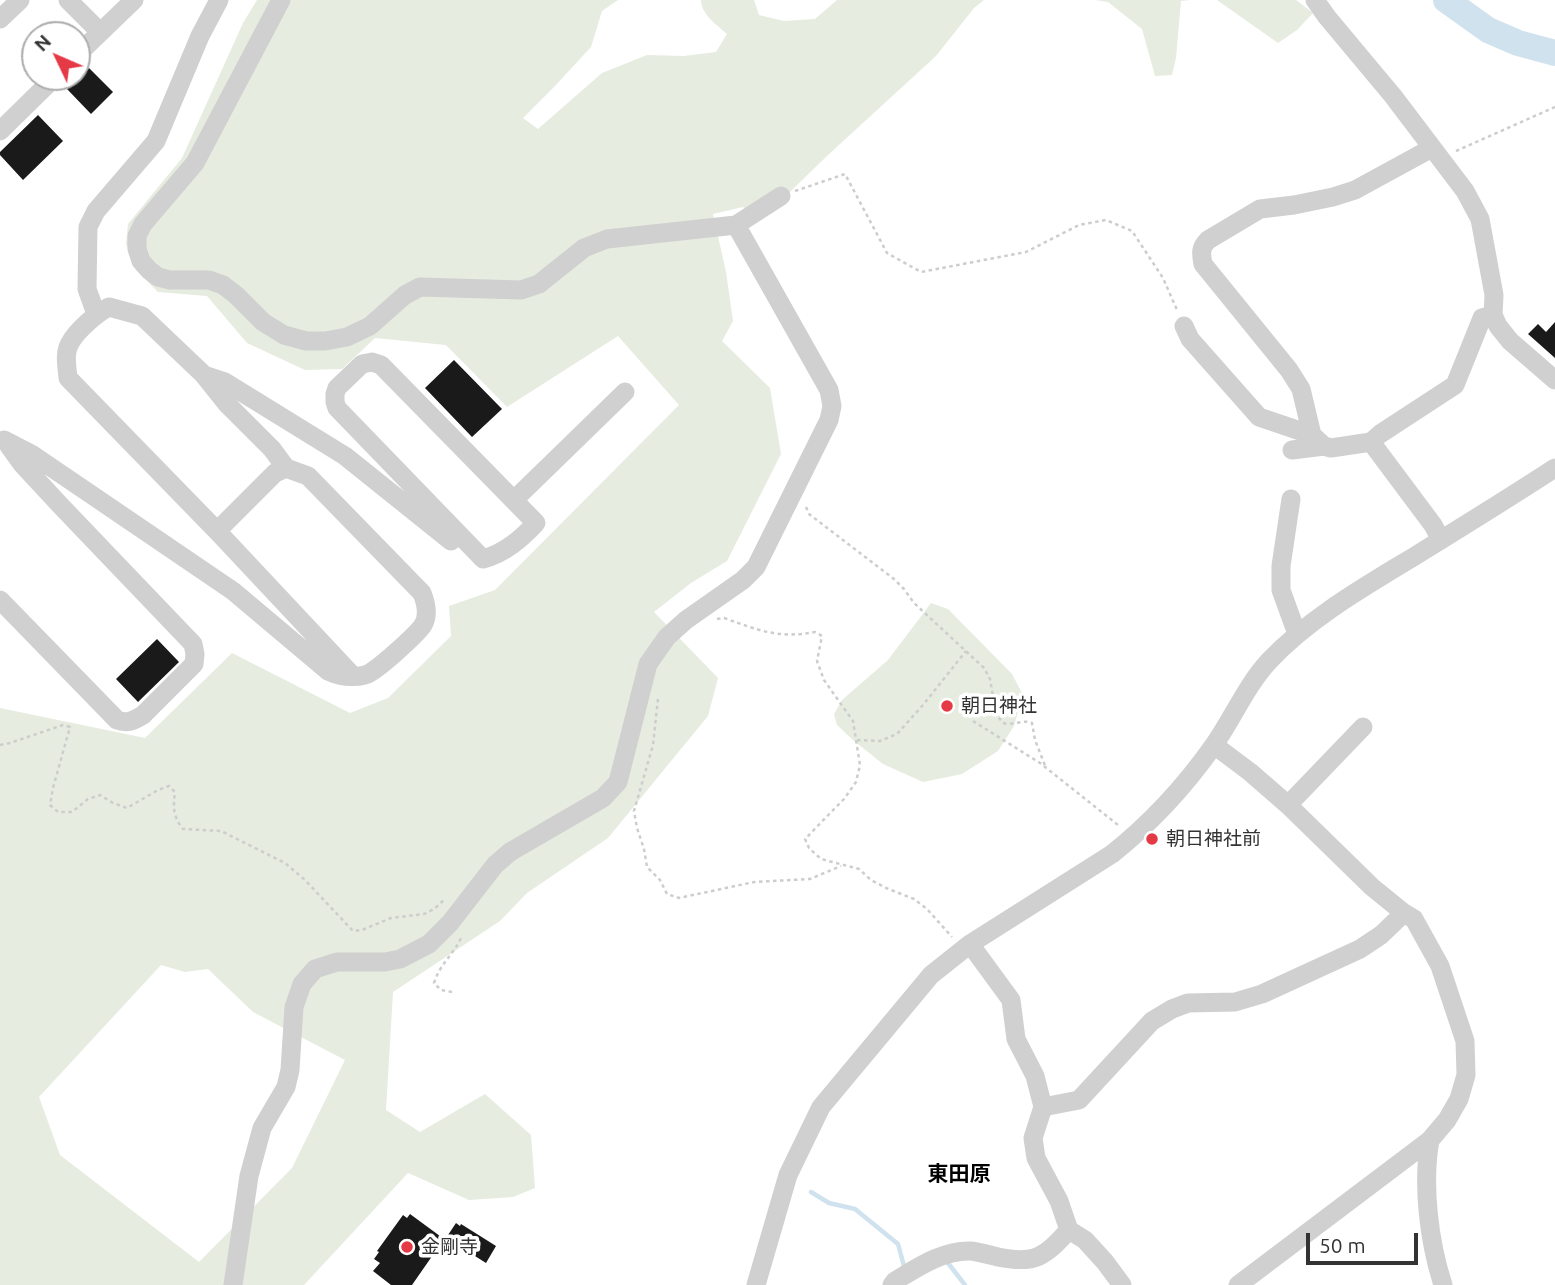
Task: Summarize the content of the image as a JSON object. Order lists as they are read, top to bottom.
{
  "districts": ["東田原"],
  "places": ["朝日神社", "朝日神社前", "金剛寺"],
  "scale_bar": "50 m",
  "north": "top left"
}
